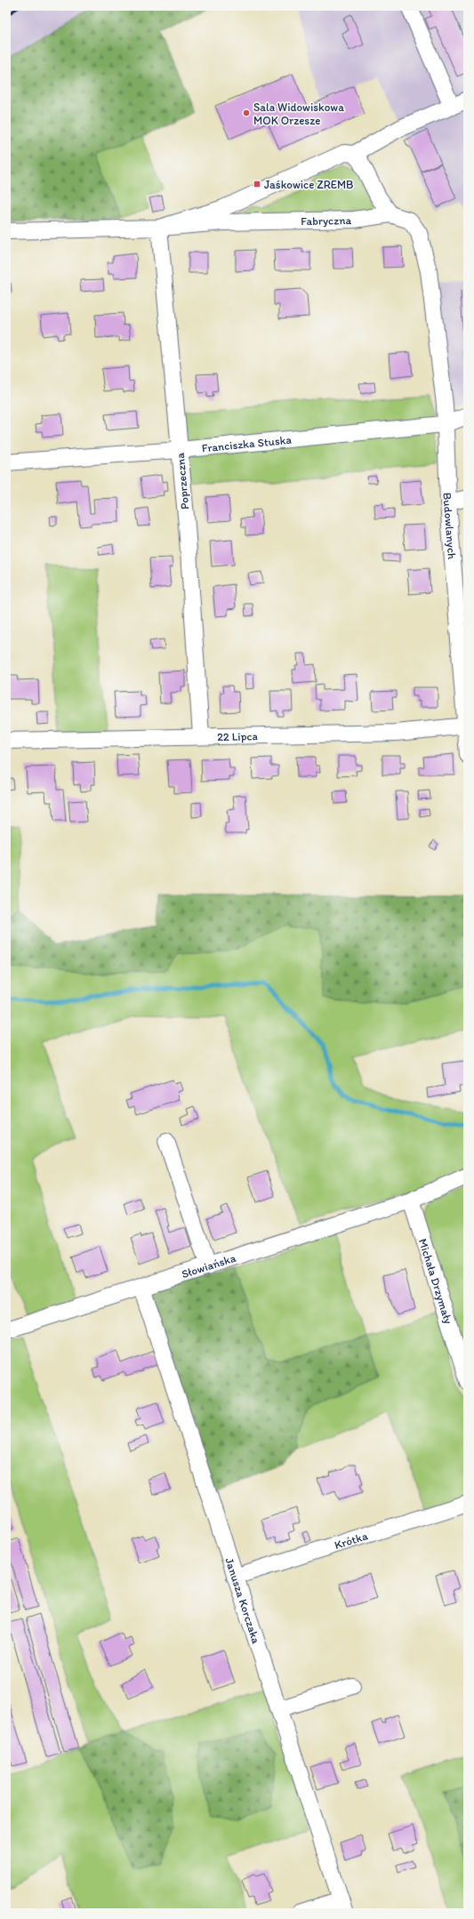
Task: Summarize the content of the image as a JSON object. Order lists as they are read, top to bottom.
{
  "streets": {
    "street": [
      "Fabryczna",
      "Franciszka Stuska",
      "Poprzeczna",
      "Budowlanych",
      "22 Lipca",
      "Słowiańska",
      "Michała Drzymały",
      "Krótka",
      "Janusza Korczaka"
    ]
  },
  "crossings": [
    ["Fabryczna", "Franciszka Stuska"],
    ["Fabryczna", "Poprzeczna"],
    ["Fabryczna", "Budowlanych"],
    ["Franciszka Stuska", "Poprzeczna"],
    ["Franciszka Stuska", "Budowlanych"],
    ["Poprzeczna", "22 Lipca"],
    ["Budowlanych", "22 Lipca"],
    ["Słowiańska", "Michała Drzymały"],
    ["Słowiańska", "Janusza Korczaka"],
    ["Krótka", "Janusza Korczaka"]
  ],
  "places": {
    "other": ["Sala Widowiskowa MOK Orzesze"],
    "transit": ["Jaśkowice ZREMB"]
  }
}
